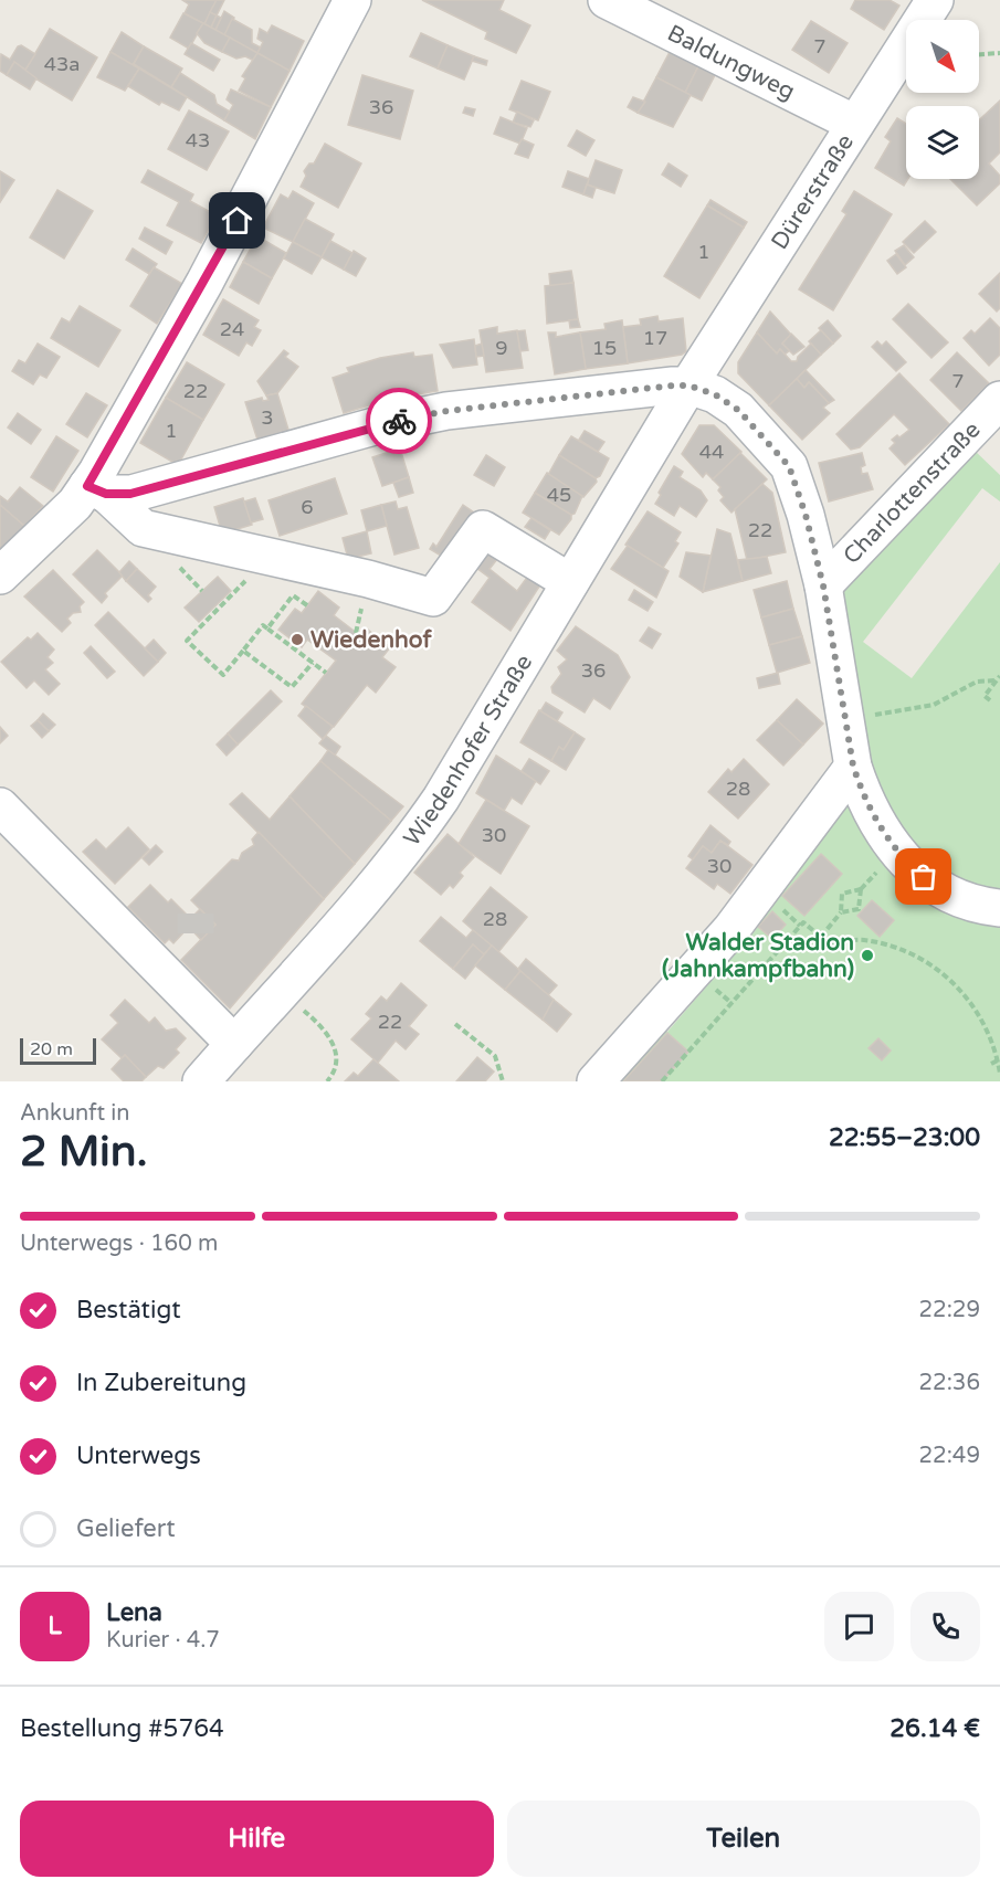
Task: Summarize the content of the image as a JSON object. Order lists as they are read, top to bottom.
{
  "streets": {
    "street": [
      "Baldungweg",
      "Dürerstraße",
      "Charlottenstraße",
      "Wiedenhofer Straße"
    ]
  },
  "crossings": [
    ["Baldungweg", "Dürerstraße"],
    ["Dürerstraße", "Wiedenhofer Straße"]
  ],
  "places": ["Wiedenhof", "Walder Stadion (Jahnkampfbahn)"],
  "house_numbers": [
    "7",
    "43a",
    "36",
    "43",
    "1",
    "24",
    "17",
    "9",
    "15",
    "7",
    "22",
    "3",
    "1",
    "44",
    "45",
    "6",
    "22",
    "36",
    "28",
    "30",
    "30",
    "28",
    "22"
  ],
  "scale_bar": "20 m",
  "north": "bottom right",
  "page": {
    "scale": "20 m",
    "heading": ["2 Min.", "Ankunft in", "22:55–23:00"],
    "panel": [
      "Lena",
      "Kurier · 4.7",
      "Bestellung #5764",
      "26.14 €"
    ],
    "bar": "Unterwegs · 160 m",
    "list": [
      ["Bestätigt", "22:29"],
      ["In Zubereitung", "22:36"],
      ["Unterwegs", "22:49"],
      "Geliefert"
    ],
    "round": "L",
    "buttons": ["Hilfe", "Teilen"]
  }
}
